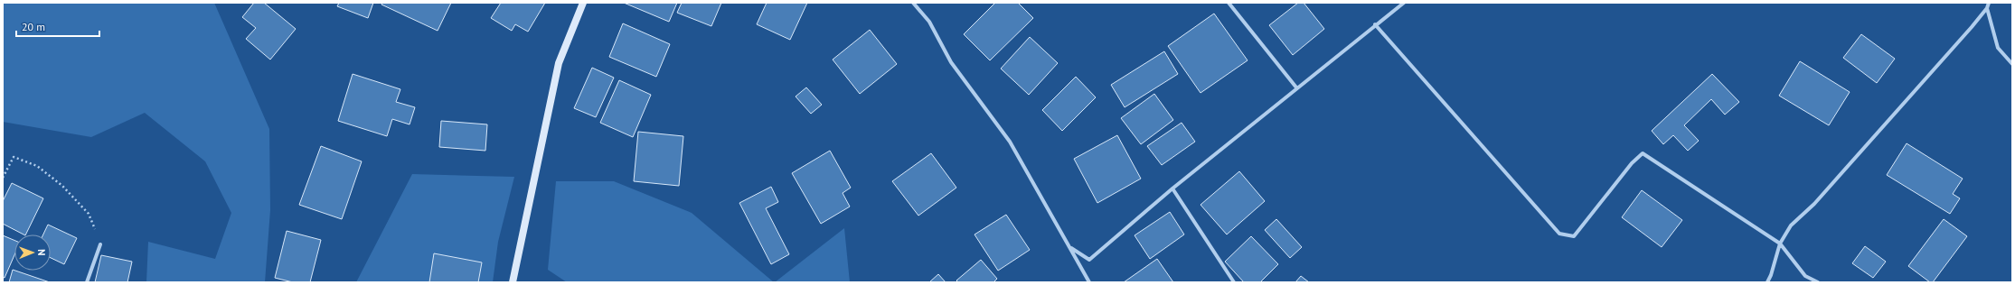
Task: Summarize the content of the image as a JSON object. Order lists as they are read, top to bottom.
{
  "scale_bar": "20 m",
  "north": "right"
}
